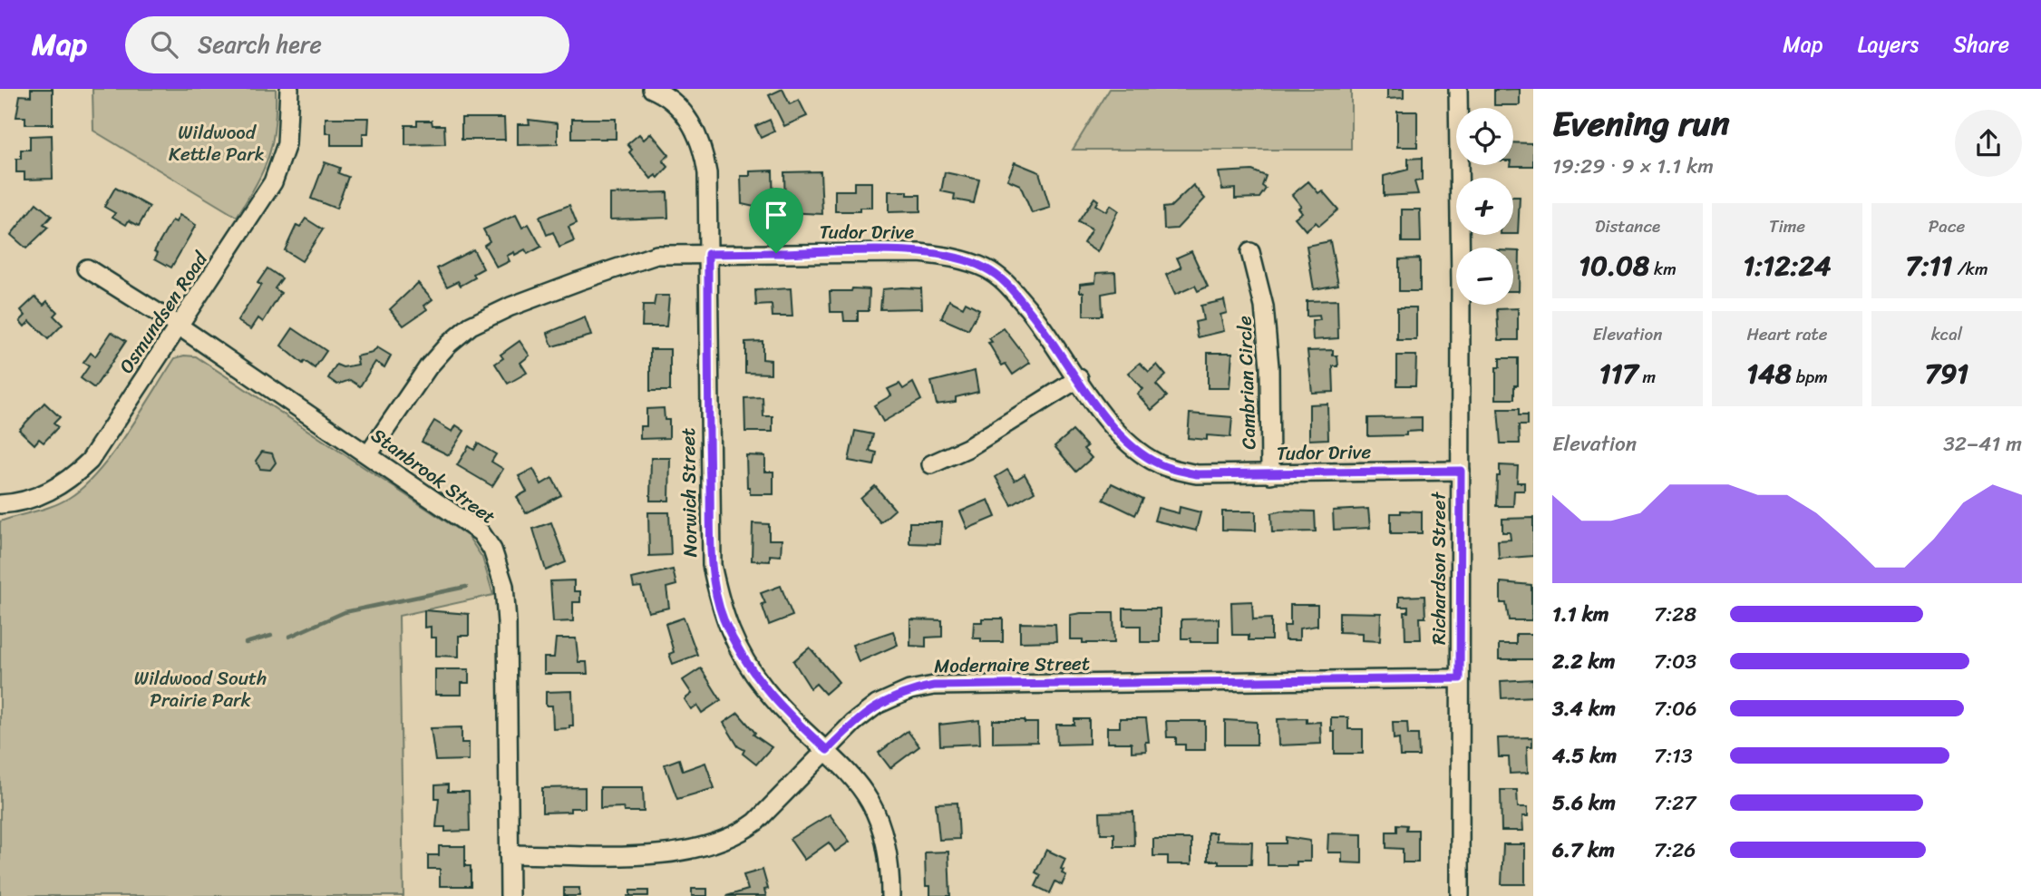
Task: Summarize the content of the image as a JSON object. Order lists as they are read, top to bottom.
{
  "streets": {
    "street": [
      "Tudor Drive",
      "Osmundsen Road",
      "Cambrian Circle",
      "Stanbrook Street",
      "Norwich Street",
      "Richardson Street",
      "Modernaire Street"
    ]
  },
  "crossings": [
    ["Tudor Drive", "Cambrian Circle"],
    ["Tudor Drive", "Stanbrook Street"],
    ["Tudor Drive", "Norwich Street"],
    ["Tudor Drive", "Richardson Street"],
    ["Osmundsen Road", "Stanbrook Street"],
    ["Stanbrook Street", "Modernaire Street"],
    ["Norwich Street", "Modernaire Street"],
    ["Richardson Street", "Modernaire Street"]
  ],
  "parks": ["Wildwood Kettle Park", "Wildwood South Prairie Park"],
  "page": {
    "header": "Map",
    "search": "Search here",
    "nav": ["Map", "Layers", "Share"],
    "heading": ["Evening run", "19:29 · 9 × 1.1 km"],
    "map_buttons": ["+", "−"],
    "stats": [
      ["Distance", "10.08 km"],
      ["Time", "1:12:24"],
      ["Pace", "7:11 /km"],
      ["Elevation", "117 m"],
      ["Heart rate", "148 bpm"],
      ["kcal", "791"]
    ],
    "chart": ["Elevation", "32–41 m"],
    "list": [
      {
        "name": "1.1 km",
        "note": "7:28"
      },
      {
        "name": "2.2 km",
        "note": "7:03"
      },
      {
        "name": "3.4 km",
        "note": "7:06"
      },
      {
        "name": "4.5 km",
        "note": "7:13"
      },
      {
        "name": "5.6 km",
        "note": "7:27"
      },
      {
        "name": "6.7 km",
        "note": "7:26"
      }
    ]
  }
}
